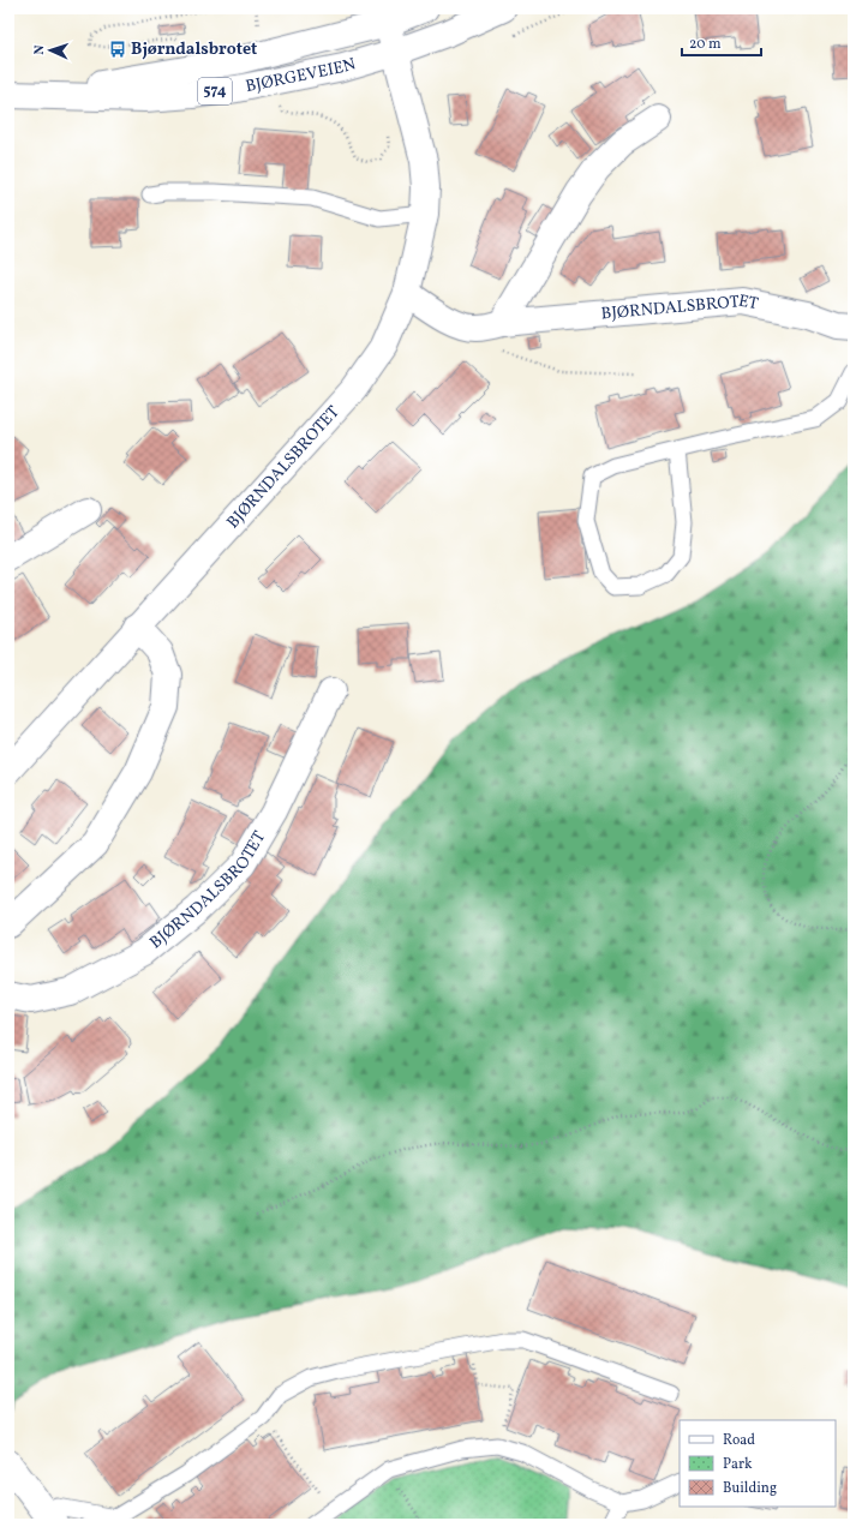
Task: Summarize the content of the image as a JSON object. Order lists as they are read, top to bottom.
{
  "streets": {
    "street": ["BJØRGEVEIEN", "574", "BJØRNDALSBROTET"]
  },
  "crossings": [
    ["BJØRGEVEIEN", "BJØRNDALSBROTET"]
  ],
  "places": {
    "bus stop": ["Bjørndalsbrotet"]
  },
  "legend": ["Road", "Park", "Building"],
  "scale_bar": "20 m",
  "north": "left"
}
